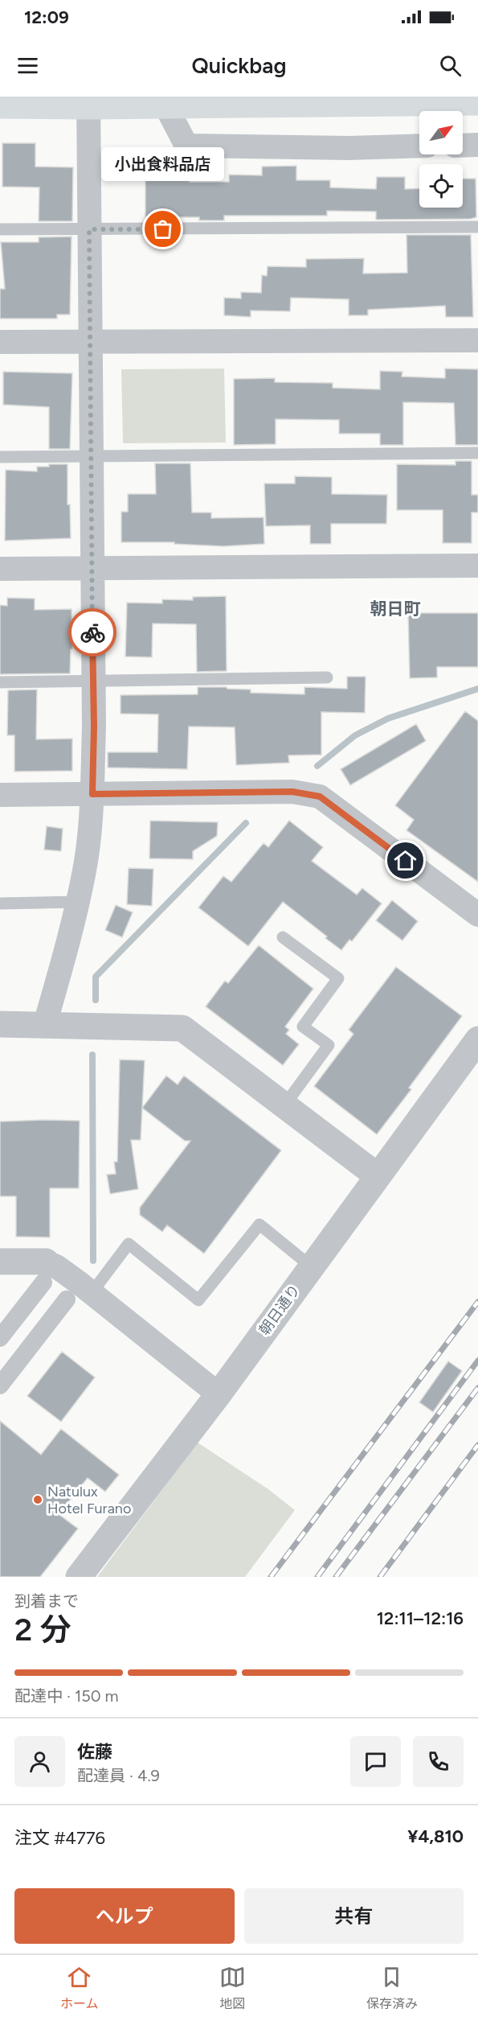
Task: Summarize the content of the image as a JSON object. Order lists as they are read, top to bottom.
{
  "streets": {
    "street": ["朝日通り"]
  },
  "districts": ["朝日町"],
  "places": ["小出食料品店", "Natulux Hotel Furano"],
  "north": "top right",
  "page": {
    "status": "12:09",
    "header": "Quickbag",
    "bubble": "小出食料品店",
    "heading": ["2 分", "到着まで", "12:11–12:16"],
    "panel": [
      "佐藤",
      "配達員 · 4.9",
      "注文 #4776",
      "¥4,810"
    ],
    "bar": "配達中 · 150 m",
    "buttons": ["ヘルプ", "共有"],
    "tabs": ["ホーム", "地図", "保存済み"]
  }
}
